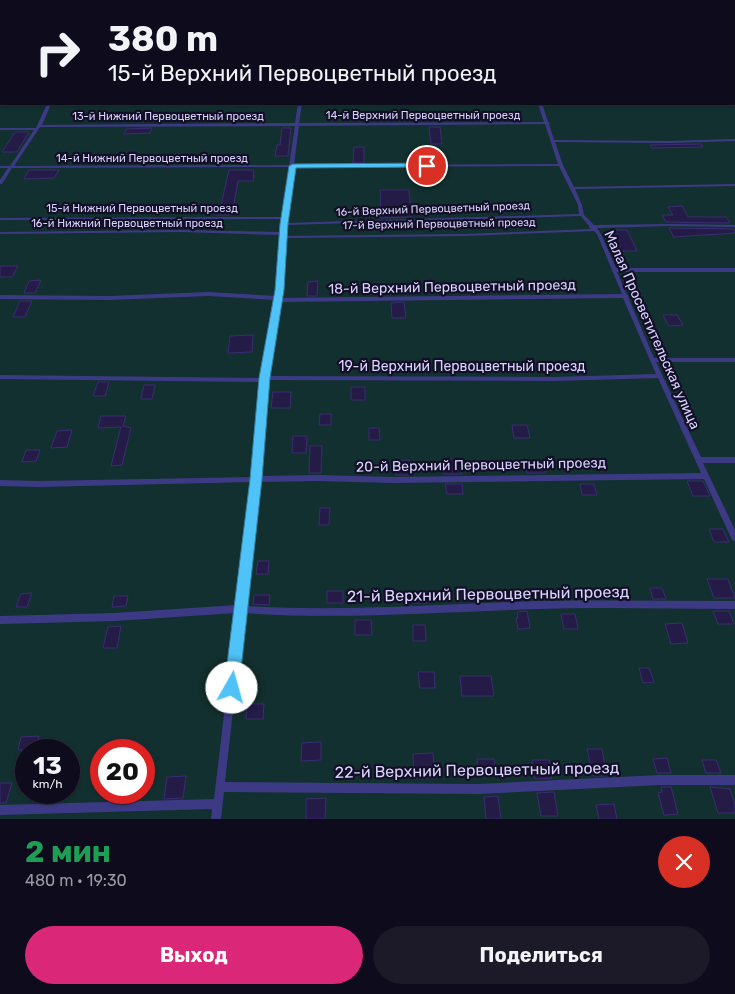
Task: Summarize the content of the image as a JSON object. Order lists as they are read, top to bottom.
{
  "streets": {
    "lane": [
      "14-й Верхний Первоцветный проезд",
      "13-й Нижний Первоцветный проезд",
      "14-й Нижний Первоцветный проезд",
      "15-й Нижний Первоцветный проезд",
      "16-й Верхний Первоцветный проезд",
      "16-й Нижний Первоцветный проезд",
      "17-й Верхний Первоцветный проезд",
      "18-й Верхний Первоцветный проезд",
      "Малая Просветительская улица",
      "19-й Верхний Первоцветный проезд",
      "20-й Верхний Первоцветный проезд",
      "21-й Верхний Первоцветный проезд",
      "22-й Верхний Первоцветный проезд"
    ]
  },
  "crossings": [
    ["14-й Верхний Первоцветный проезд", "13-й Нижний Первоцветный проезд"],
    ["14-й Верхний Первоцветный проезд", "Малая Просветительская улица"],
    ["14-й Нижний Первоцветный проезд", "Малая Просветительская улица"],
    ["15-й Нижний Первоцветный проезд", "16-й Верхний Первоцветный проезд"],
    ["16-й Верхний Первоцветный проезд", "Малая Просветительская улица"],
    ["16-й Нижний Первоцветный проезд", "17-й Верхний Первоцветный проезд"],
    ["17-й Верхний Первоцветный проезд", "Малая Просветительская улица"],
    ["18-й Верхний Первоцветный проезд", "Малая Просветительская улица"],
    ["Малая Просветительская улица", "19-й Верхний Первоцветный проезд"],
    ["Малая Просветительская улица", "20-й Верхний Первоцветный проезд"]
  ],
  "page": {
    "turn": ["380 m", "15-й Верхний Первоцветный проезд"],
    "speed": "13 km/h",
    "limit": "20",
    "heading": ["2 мин", "480 m · 19:30"],
    "buttons": ["Выход", "Поделиться"]
  }
}
